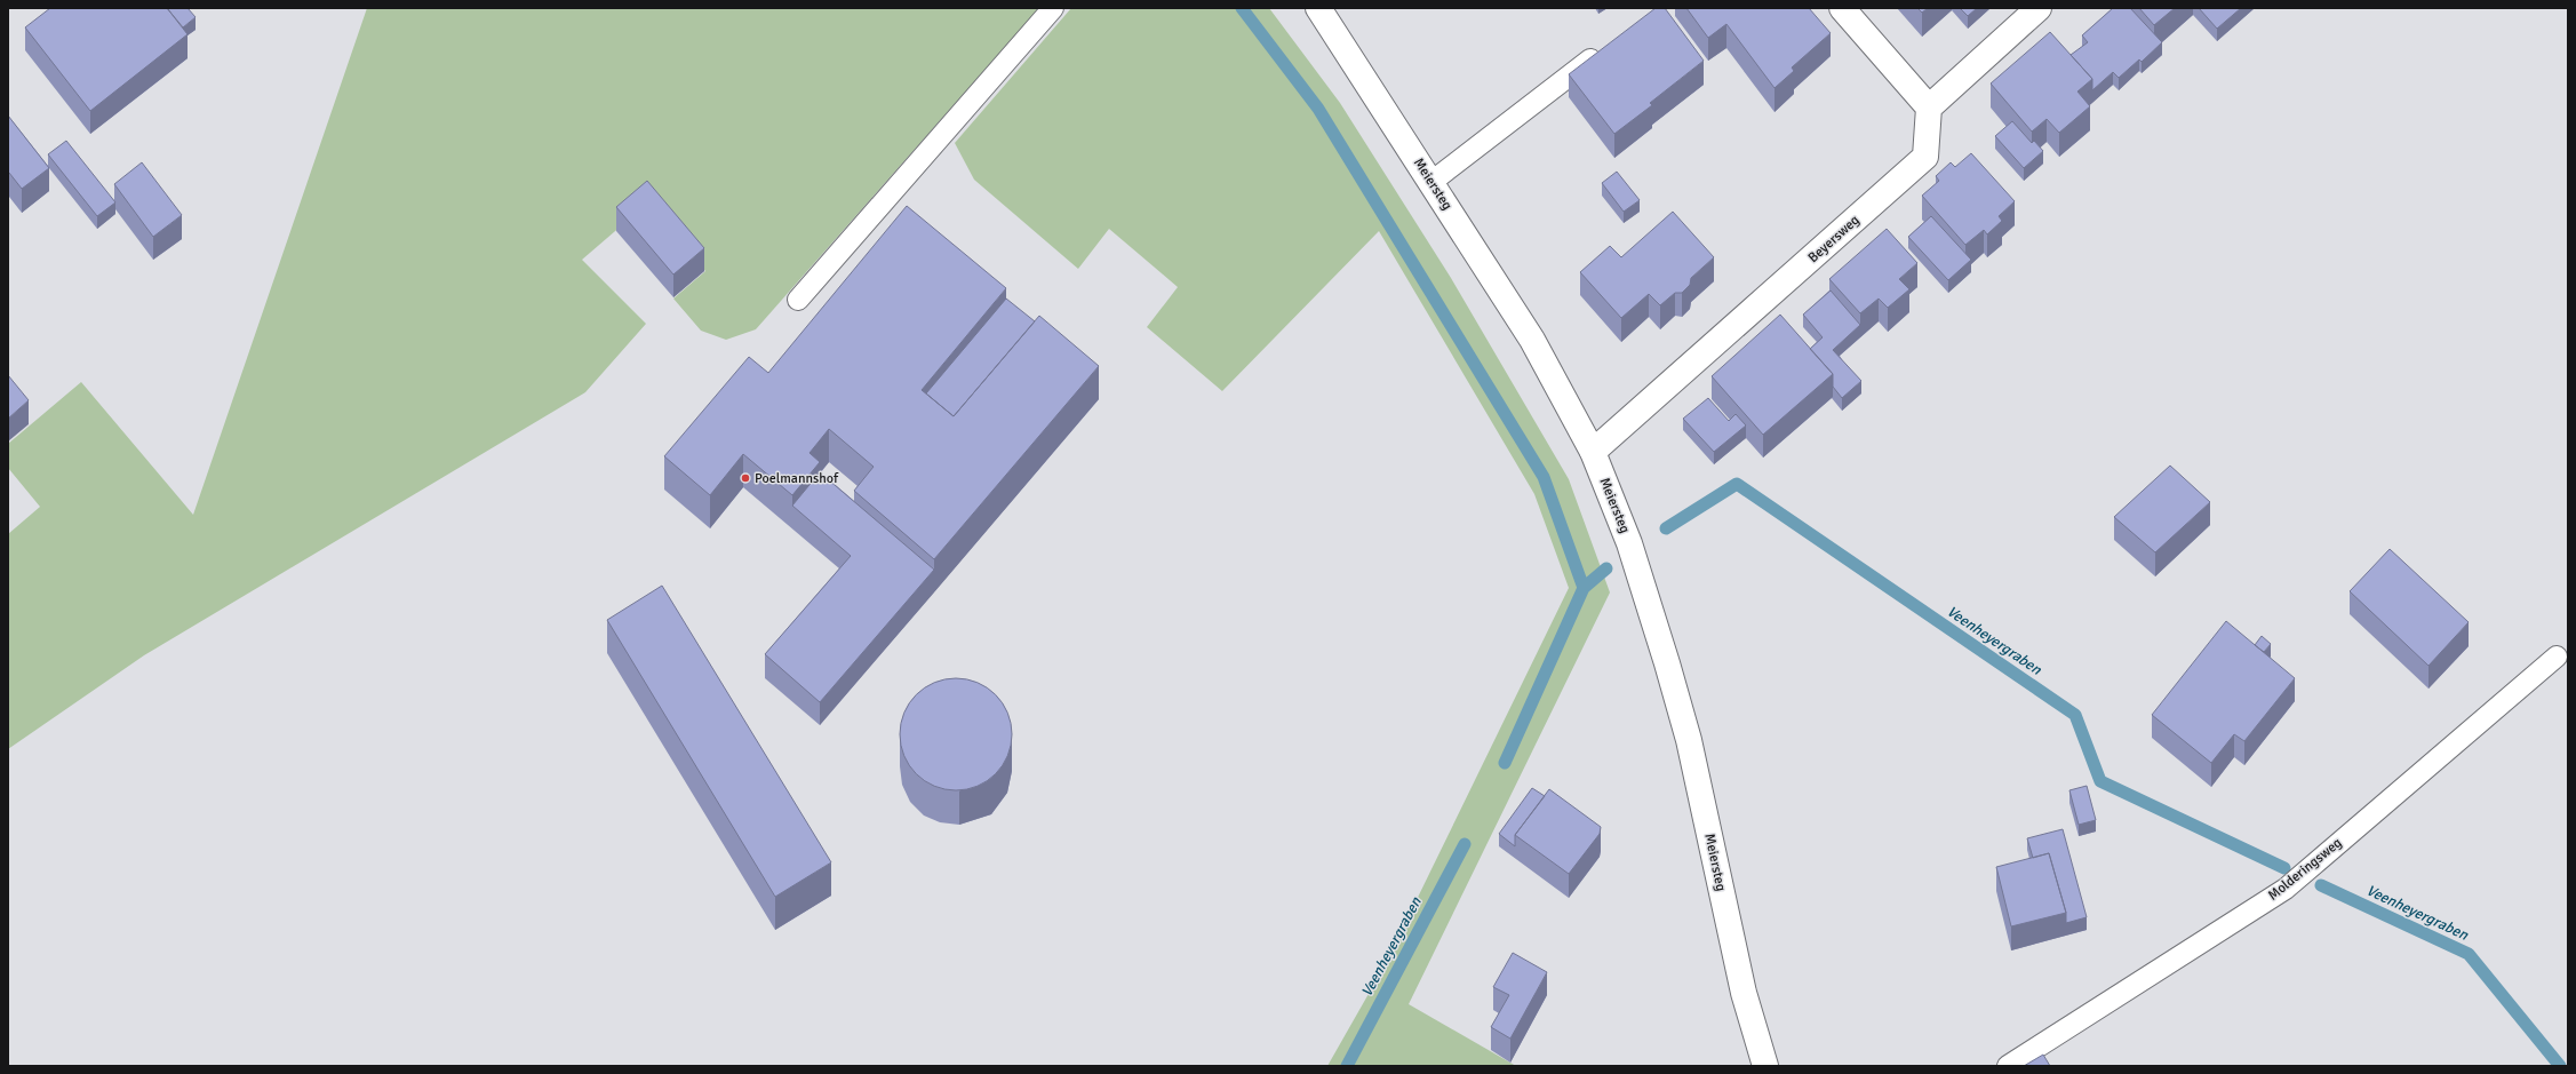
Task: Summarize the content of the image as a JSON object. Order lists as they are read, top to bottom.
{
  "streets": {
    "street": ["Meiersteg", "Beyersweg"],
    "lane": ["Molderingsweg"]
  },
  "crossings": [
    ["Meiersteg", "Beyersweg"]
  ],
  "water": ["Veenheyergraben"],
  "places": ["Poelmannshof"]
}
